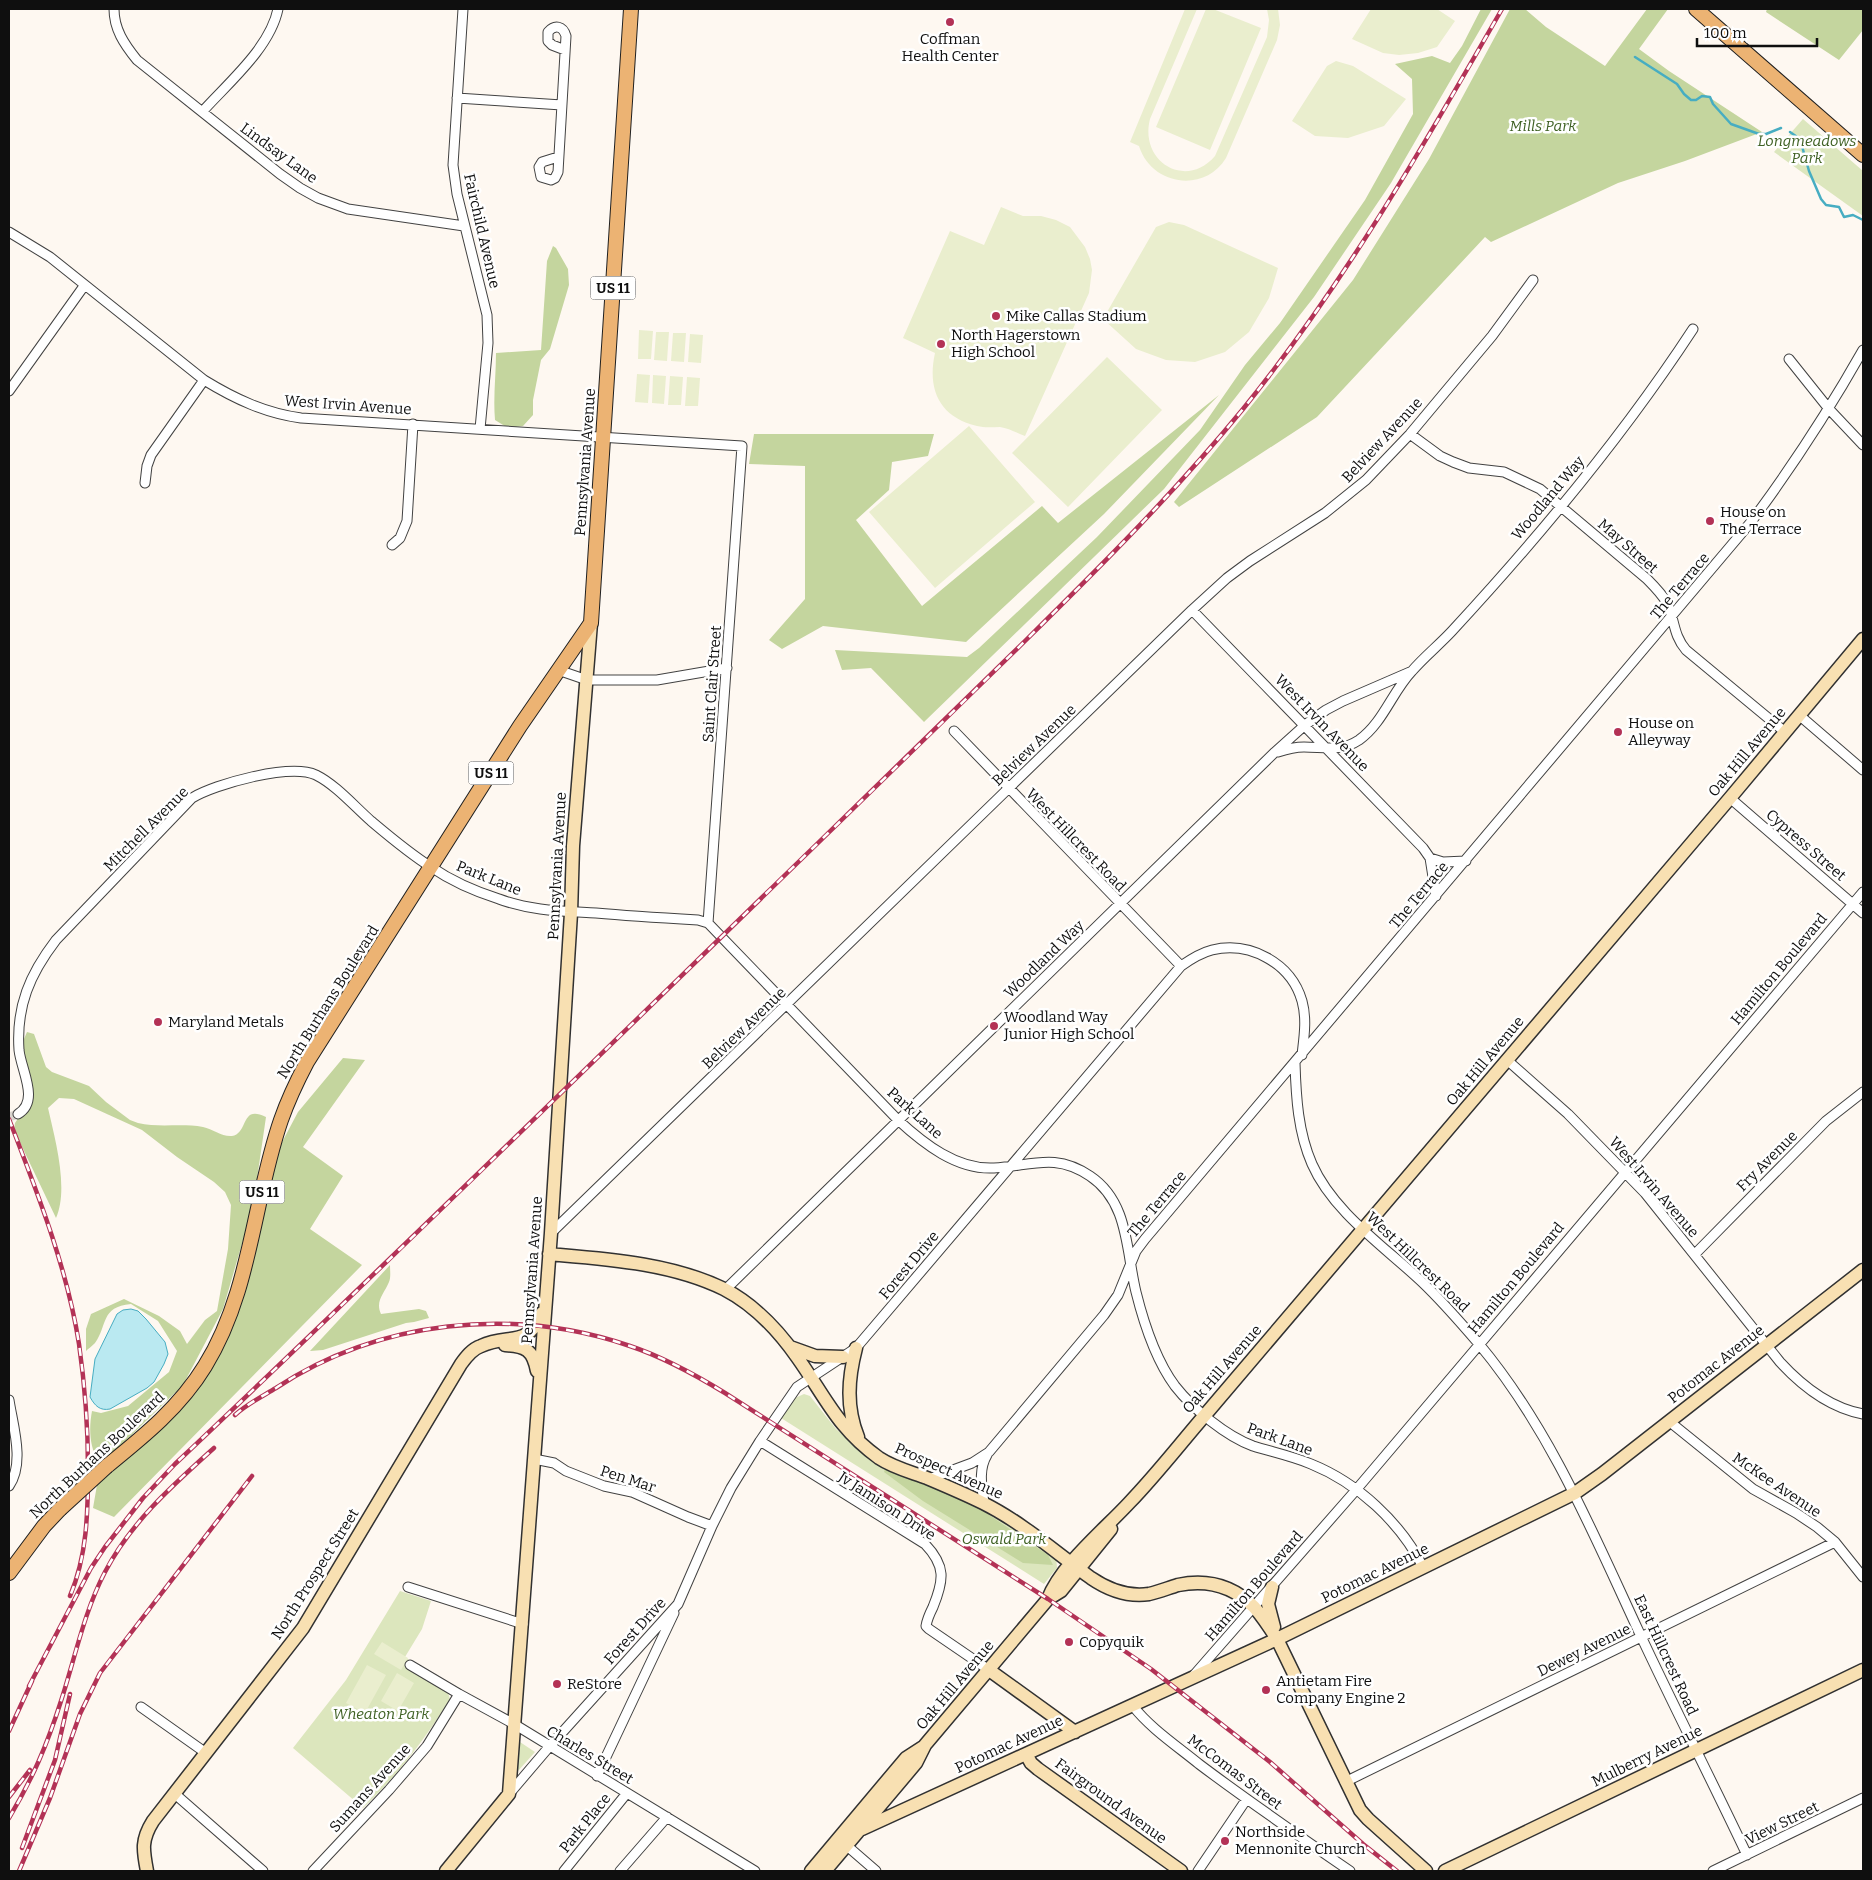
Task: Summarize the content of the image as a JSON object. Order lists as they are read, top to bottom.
{
  "streets": {
    "main road": ["US 11", "Pennsylvania Avenue", "North Burhans Boulevard"],
    "street": [
      "Lindsay Lane",
      "Fairchild Avenue",
      "West Irvin Avenue",
      "Belview Avenue",
      "Woodland Way",
      "May Street",
      "The Terrace",
      "Saint Clair Street",
      "Oak Hill Avenue",
      "Mitchell Avenue",
      "West Hillcrest Road",
      "Cypress Street",
      "Park Lane",
      "Hamilton Boulevard",
      "Fry Avenue",
      "Forest Drive",
      "Potomac Avenue",
      "Prospect Avenue",
      "Pen Mar",
      "McKee Avenue",
      "Jv Jamison Drive",
      "North Prospect Street",
      "Dewey Avenue",
      "East Hillcrest Road",
      "Charles Street",
      "Mulberry Avenue",
      "McComas Street",
      "Sumans Avenue",
      "Fairground Avenue",
      "Park Place",
      "View Street"
    ]
  },
  "crossings": [
    ["Lindsay Lane", "Fairchild Avenue"],
    ["Fairchild Avenue", "West Irvin Avenue"],
    ["West Irvin Avenue", "Belview Avenue"],
    ["West Irvin Avenue", "Pennsylvania Avenue"],
    ["West Irvin Avenue", "Woodland Way"],
    ["West Irvin Avenue", "Saint Clair Street"],
    ["West Irvin Avenue", "Oak Hill Avenue"],
    ["West Irvin Avenue", "Hamilton Boulevard"],
    ["West Irvin Avenue", "Fry Avenue"],
    ["West Irvin Avenue", "Potomac Avenue"],
    ["Belview Avenue", "Pennsylvania Avenue"],
    ["Belview Avenue", "May Street"],
    ["Belview Avenue", "West Hillcrest Road"],
    ["Belview Avenue", "Park Lane"],
    ["Pennsylvania Avenue", "Park Lane"],
    ["Pennsylvania Avenue", "North Burhans Boulevard"],
    ["Pennsylvania Avenue", "Forest Drive"],
    ["Pennsylvania Avenue", "Prospect Avenue"],
    ["Pennsylvania Avenue", "Pen Mar"],
    ["Pennsylvania Avenue", "Charles Street"],
    ["Woodland Way", "May Street"],
    ["Woodland Way", "West Hillcrest Road"],
    ["Woodland Way", "Park Lane"],
    ["Woodland Way", "Prospect Avenue"],
    ["May Street", "The Terrace"],
    ["May Street", "Oak Hill Avenue"],
    ["The Terrace", "West Hillcrest Road"],
    ["The Terrace", "Park Lane"],
    ["The Terrace", "Forest Drive"],
    ["The Terrace", "Prospect Avenue"],
    ["Saint Clair Street", "Park Lane"],
    ["Oak Hill Avenue", "West Hillcrest Road"],
    ["Oak Hill Avenue", "Cypress Street"],
    ["Oak Hill Avenue", "Park Lane"],
    ["Oak Hill Avenue", "Potomac Avenue"],
    ["Oak Hill Avenue", "Prospect Avenue"],
    ["Oak Hill Avenue", "Jv Jamison Drive"],
    ["Mitchell Avenue", "Park Lane"],
    ["Mitchell Avenue", "North Burhans Boulevard"],
    ["West Hillcrest Road", "Hamilton Boulevard"],
    ["West Hillcrest Road", "Forest Drive"],
    ["West Hillcrest Road", "Potomac Avenue"],
    ["West Hillcrest Road", "East Hillcrest Road"],
    ["Cypress Street", "Hamilton Boulevard"],
    ["Park Lane", "Hamilton Boulevard"],
    ["Park Lane", "North Burhans Boulevard"],
    ["Park Lane", "Forest Drive"],
    ["Park Lane", "Potomac Avenue"],
    ["Hamilton Boulevard", "Potomac Avenue"],
    ["Hamilton Boulevard", "Prospect Avenue"],
    ["Forest Drive", "Prospect Avenue"],
    ["Forest Drive", "Pen Mar"],
    ["Forest Drive", "Jv Jamison Drive"],
    ["Forest Drive", "Charles Street"],
    ["Potomac Avenue", "Prospect Avenue"],
    ["Potomac Avenue", "McKee Avenue"],
    ["Potomac Avenue", "East Hillcrest Road"],
    ["Potomac Avenue", "McComas Street"],
    ["Potomac Avenue", "Fairground Avenue"],
    ["McKee Avenue", "Dewey Avenue"],
    ["Dewey Avenue", "East Hillcrest Road"],
    ["East Hillcrest Road", "Mulberry Avenue"],
    ["East Hillcrest Road", "View Street"],
    ["Charles Street", "Sumans Avenue"],
    ["Charles Street", "Park Place"]
  ],
  "parks": [
    "Mills Park",
    "Longmeadows Park",
    "Oswald Park",
    "Wheaton Park"
  ],
  "places": [
    "Coffman Health Center",
    "Mike Callas Stadium",
    "North Hagerstown High School",
    "House on The Terrace",
    "House on Alleyway",
    "Maryland Metals",
    "Woodland Way Junior High School",
    "Copyquik",
    "ReStore",
    "Antietam Fire Company Engine 2",
    "Northside Mennonite Church"
  ],
  "scale_bar": "100 m"
}
